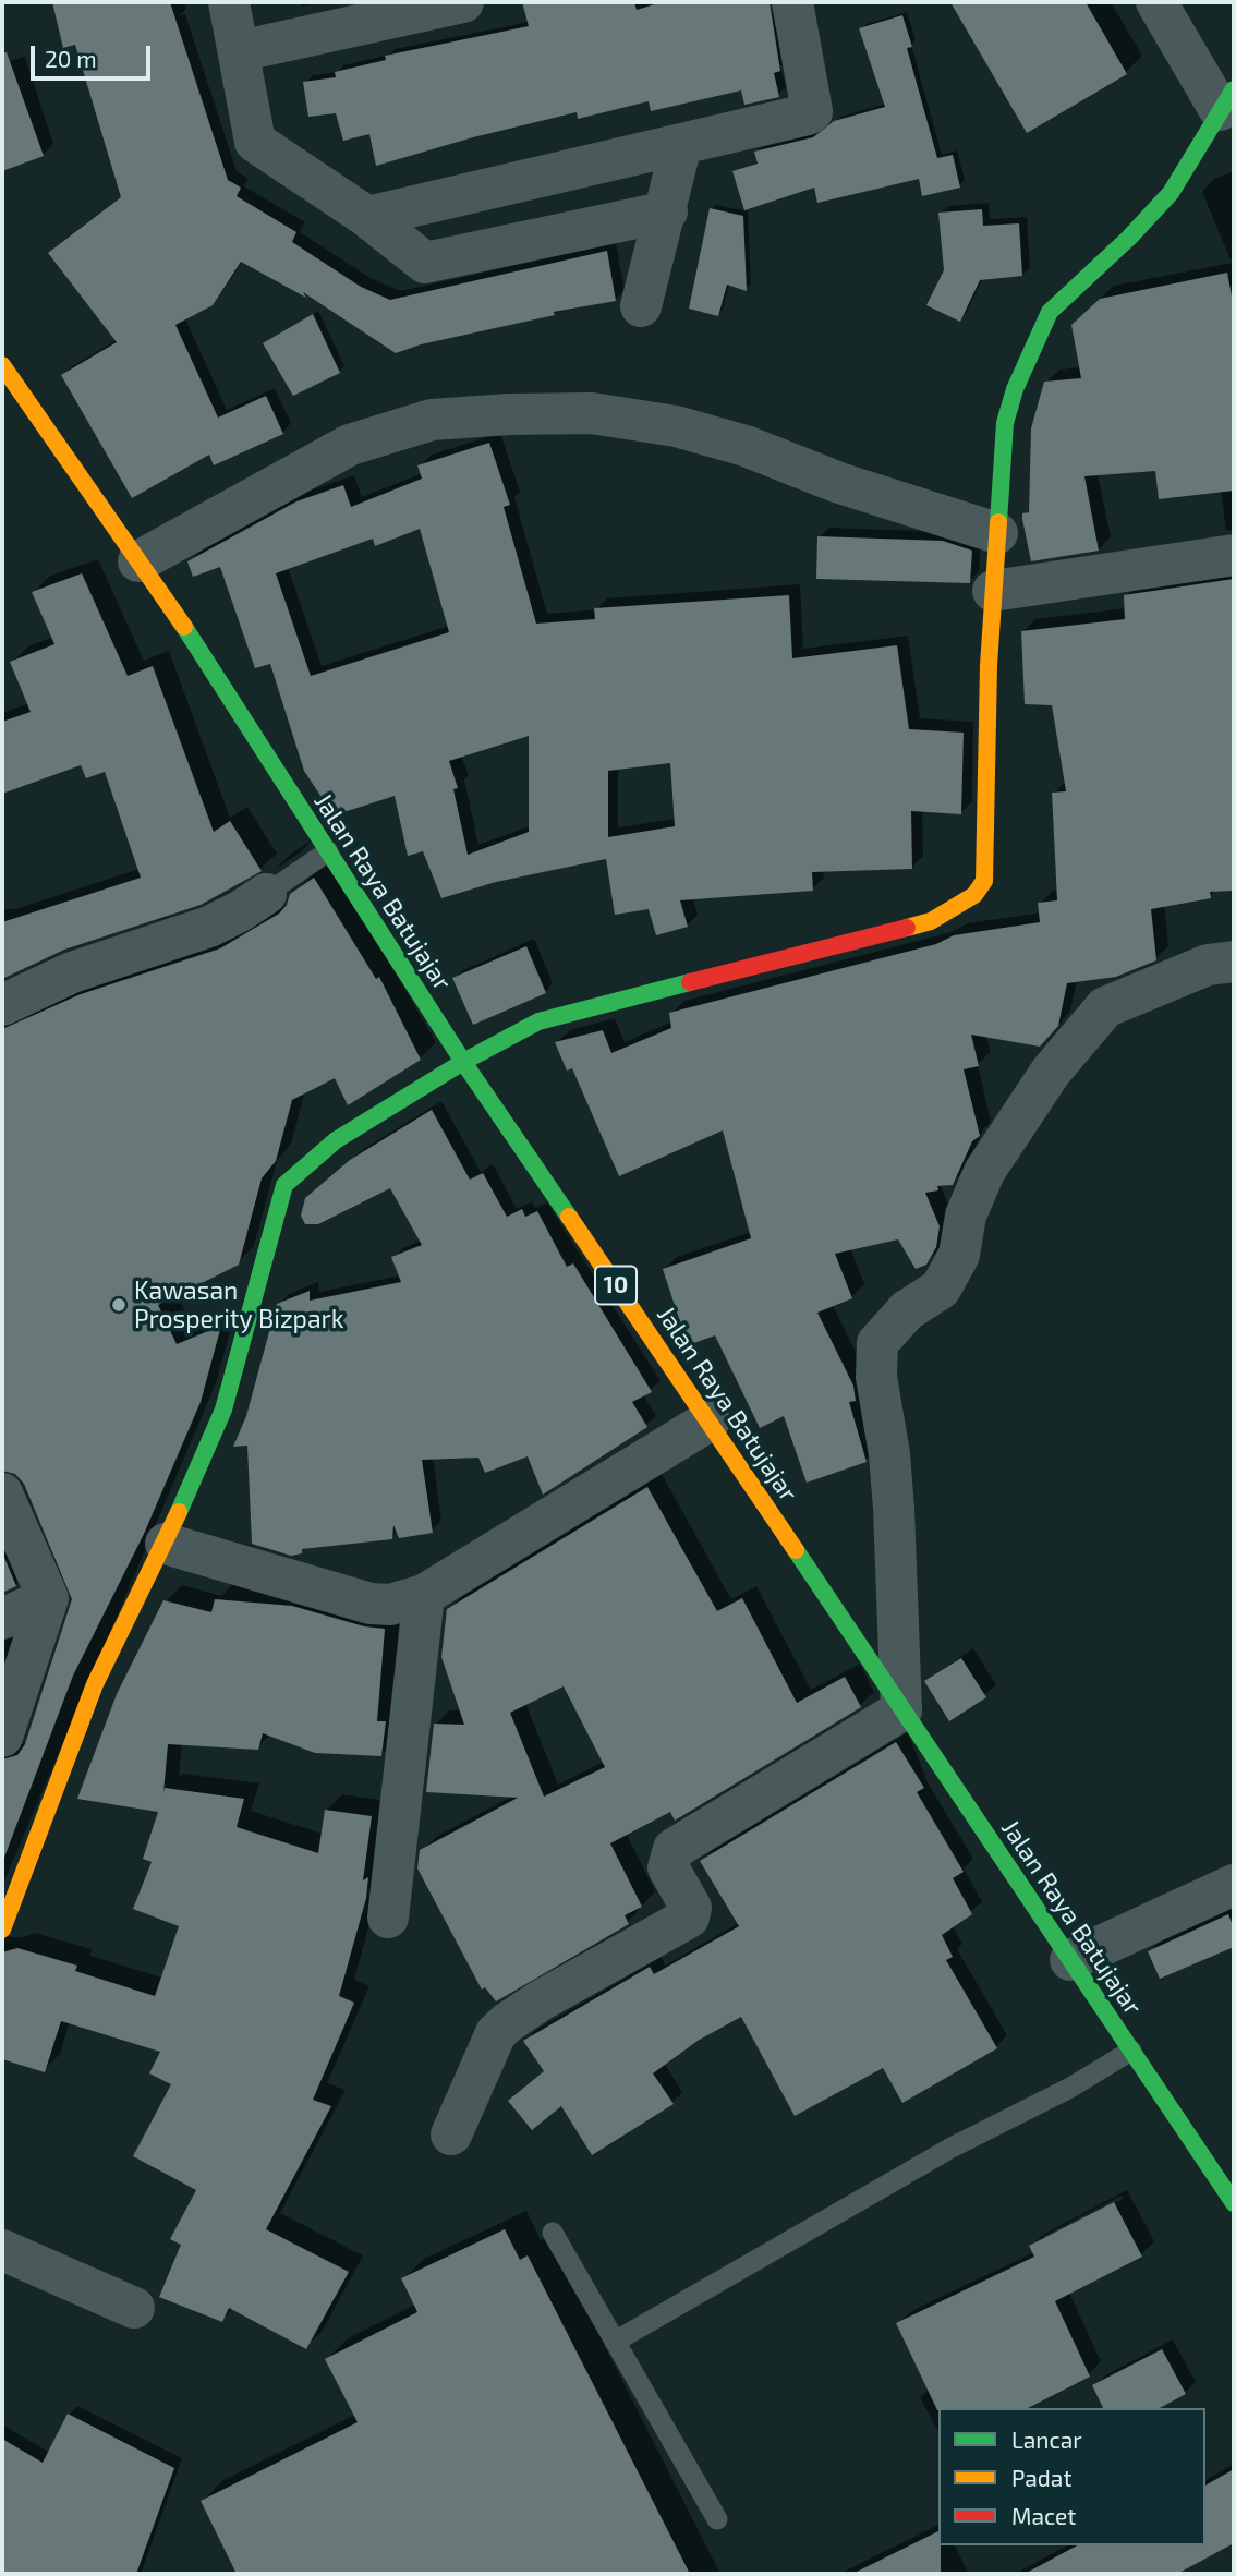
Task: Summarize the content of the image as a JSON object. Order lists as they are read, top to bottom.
{
  "streets": {
    "main road": ["Jalan Raya Batujajar", "10"]
  },
  "places": ["Kawasan Prosperity Bizpark"],
  "legend": ["Lancar", "Padat", "Macet"],
  "scale_bar": "20 m"
}
